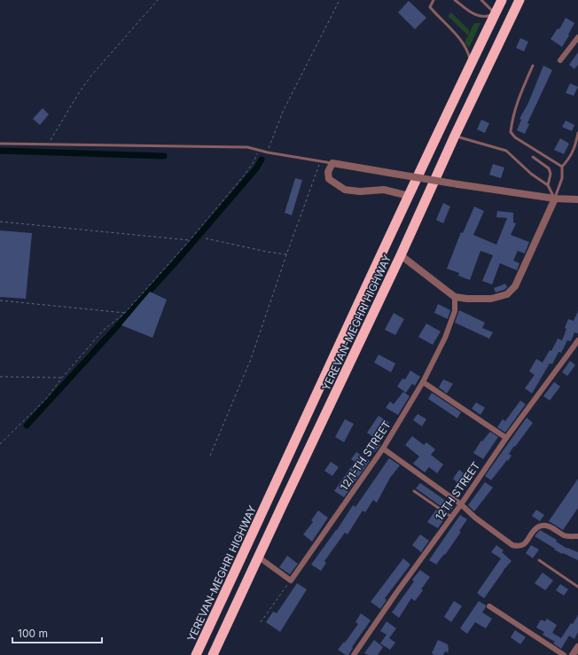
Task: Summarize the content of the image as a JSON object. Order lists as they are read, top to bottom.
{
  "streets": {
    "highway": ["YEREVAN-MEGHRI HIGHWAY"],
    "street": ["12/1-TH STREET", "12TH STREET"]
  },
  "scale_bar": "100 m"
}
